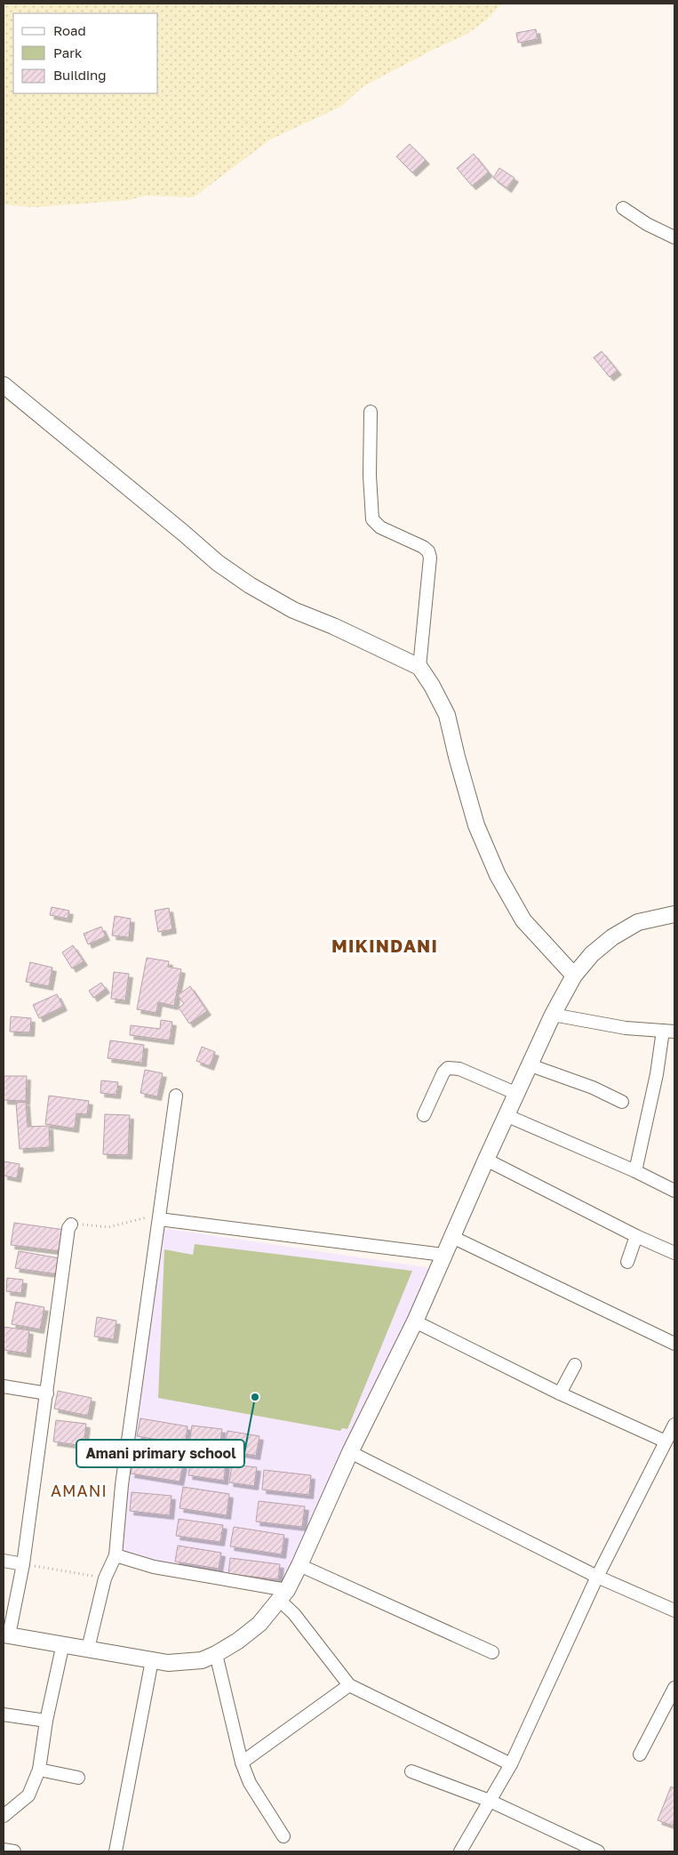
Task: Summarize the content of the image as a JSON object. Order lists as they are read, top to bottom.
{
  "districts": ["MIKINDANI", "AMANI"],
  "places": ["Amani primary school"],
  "legend": ["Road", "Park", "Building"]
}
